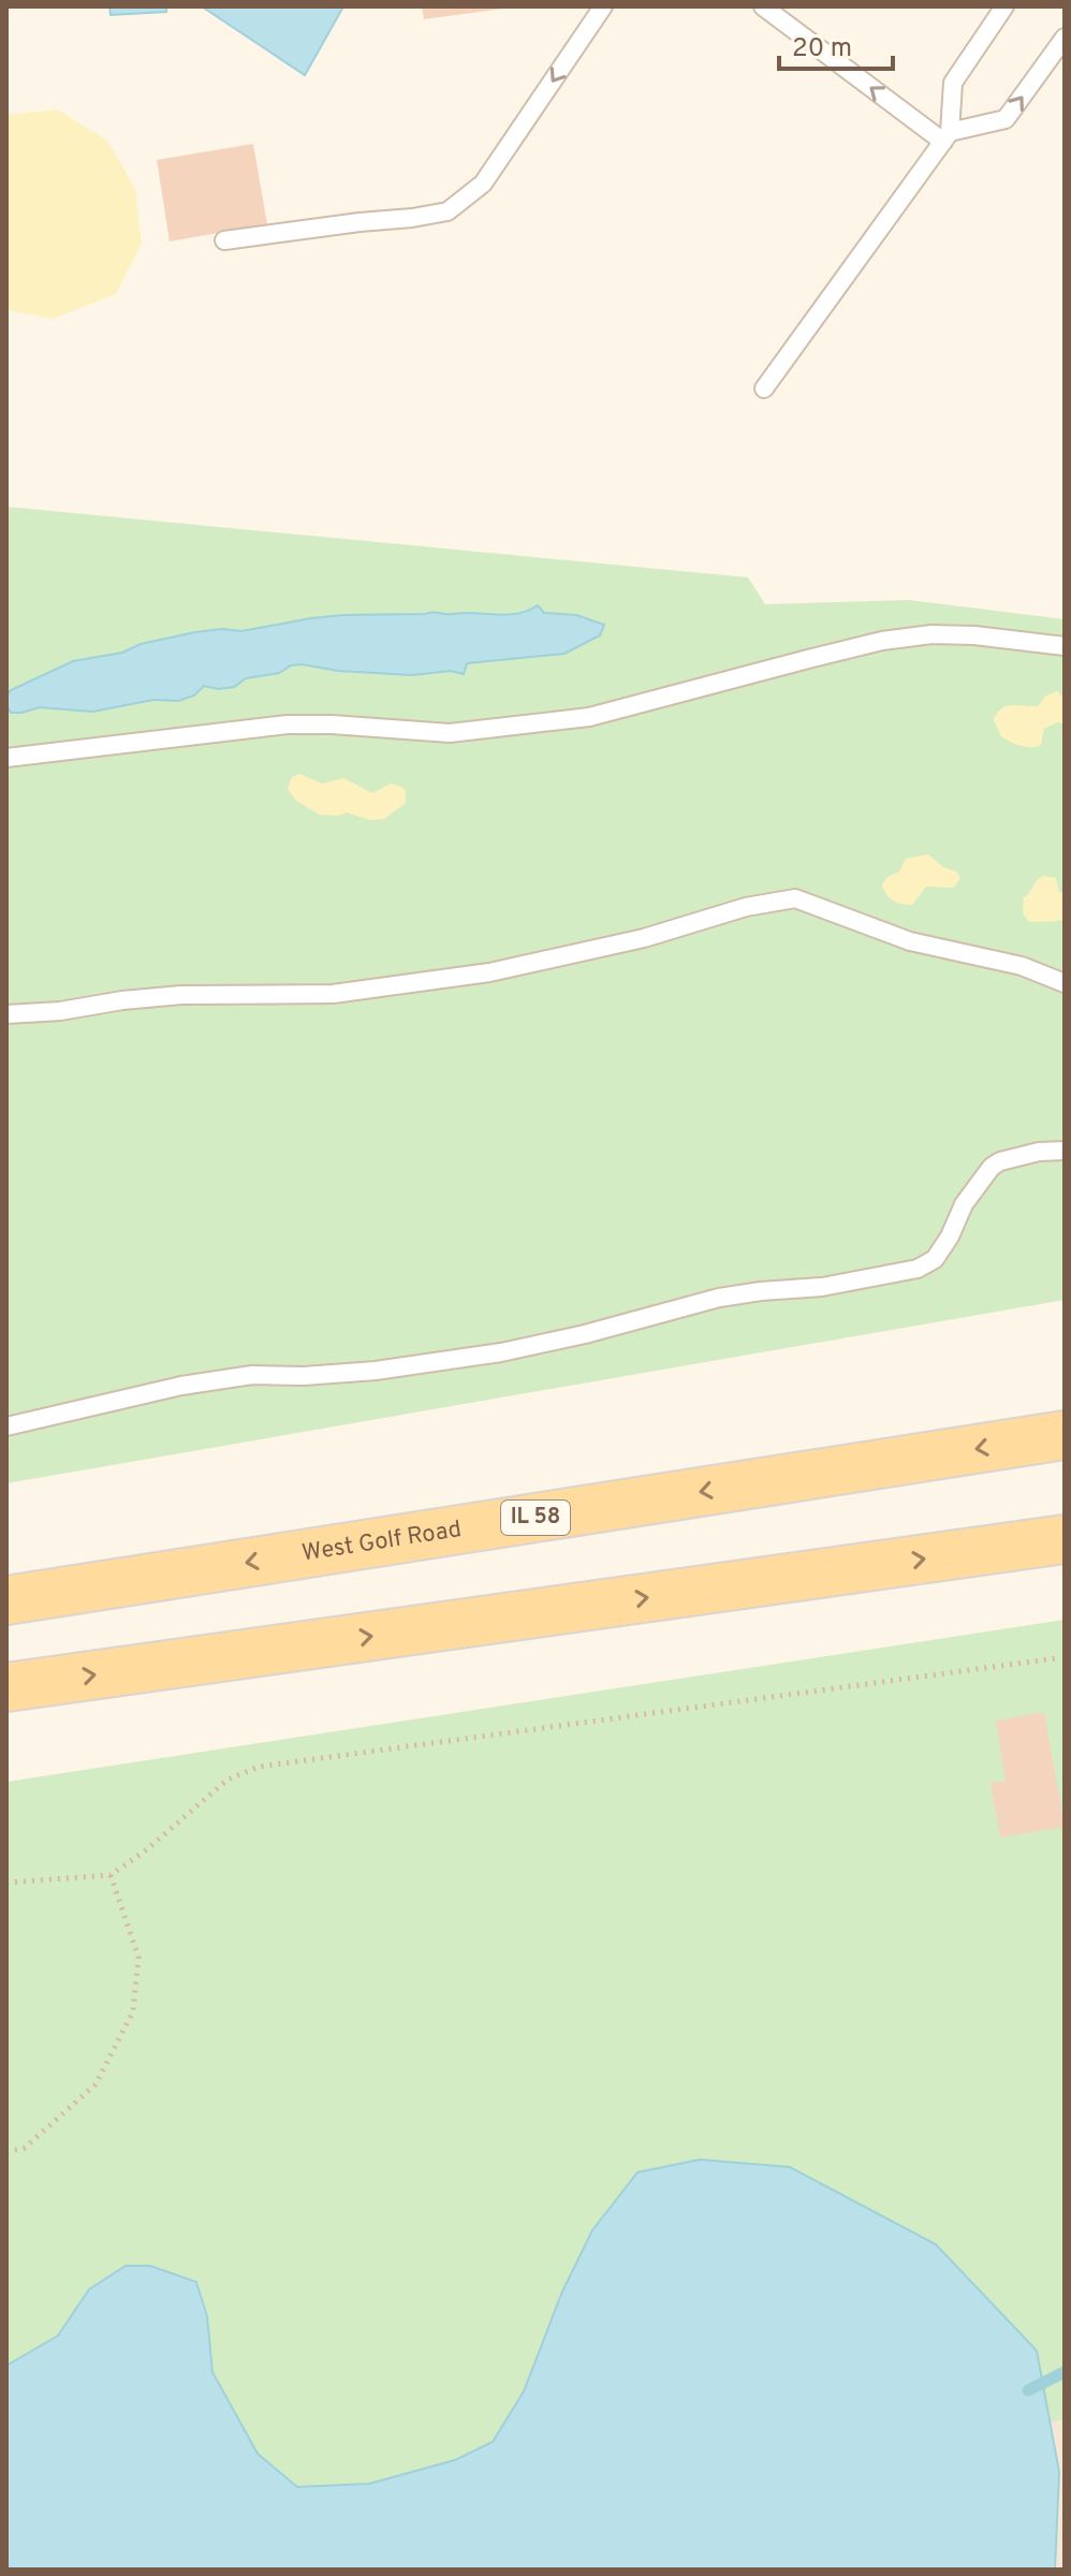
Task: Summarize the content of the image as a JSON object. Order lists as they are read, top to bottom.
{
  "streets": {
    "main road": ["IL 58", "West Golf Road"]
  },
  "scale_bar": "20 m"
}
